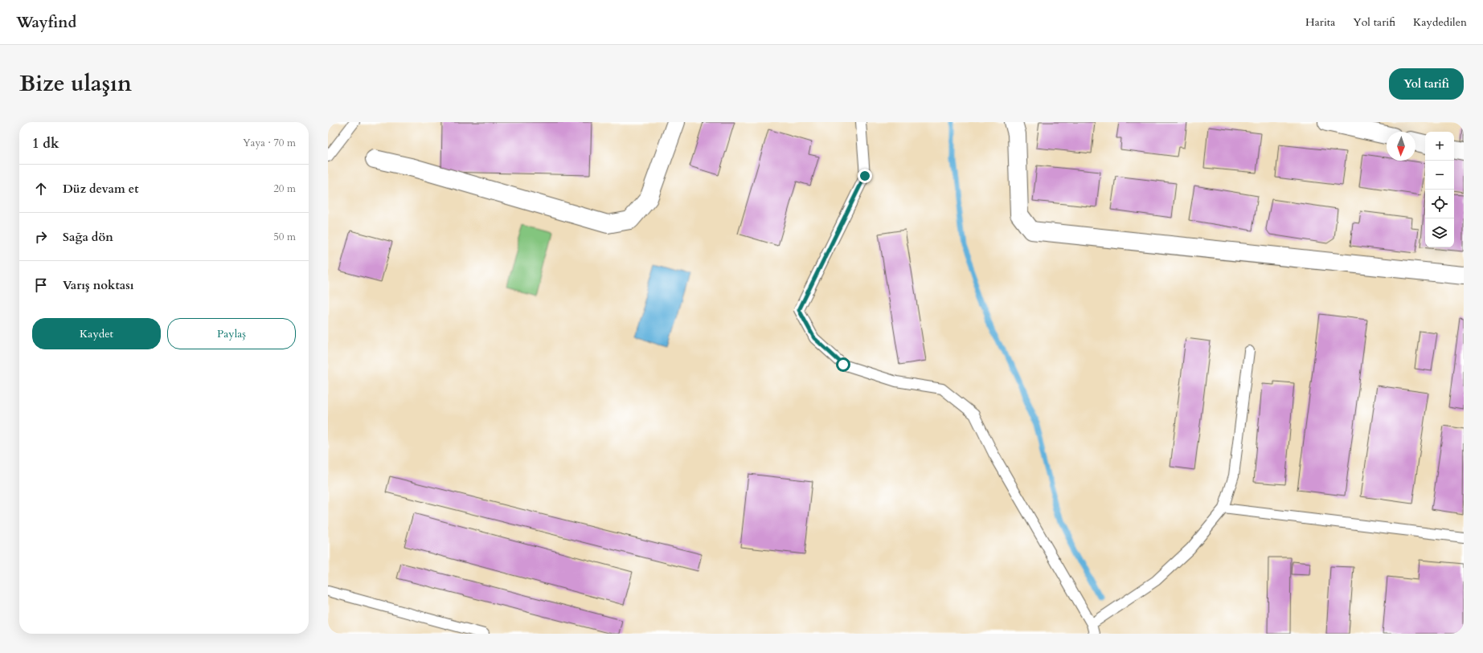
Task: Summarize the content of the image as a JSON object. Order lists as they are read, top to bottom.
{
  "north": "bottom",
  "page": {
    "header": "Wayfind",
    "nav": ["Harita", "Yol tarifi", "Kaydedilen"],
    "title": "Bize ulaşın",
    "buttons": [
      "Yol tarifi",
      ["Kaydet", "Paylaş"]
    ],
    "heading": ["1 dk", "Yaya · 70 m"],
    "map_buttons": ["+", "−"],
    "list": [
      ["Düz devam et", "20 m"],
      ["Sağa dön", "50 m"],
      "Varış noktası"
    ]
  }
}
